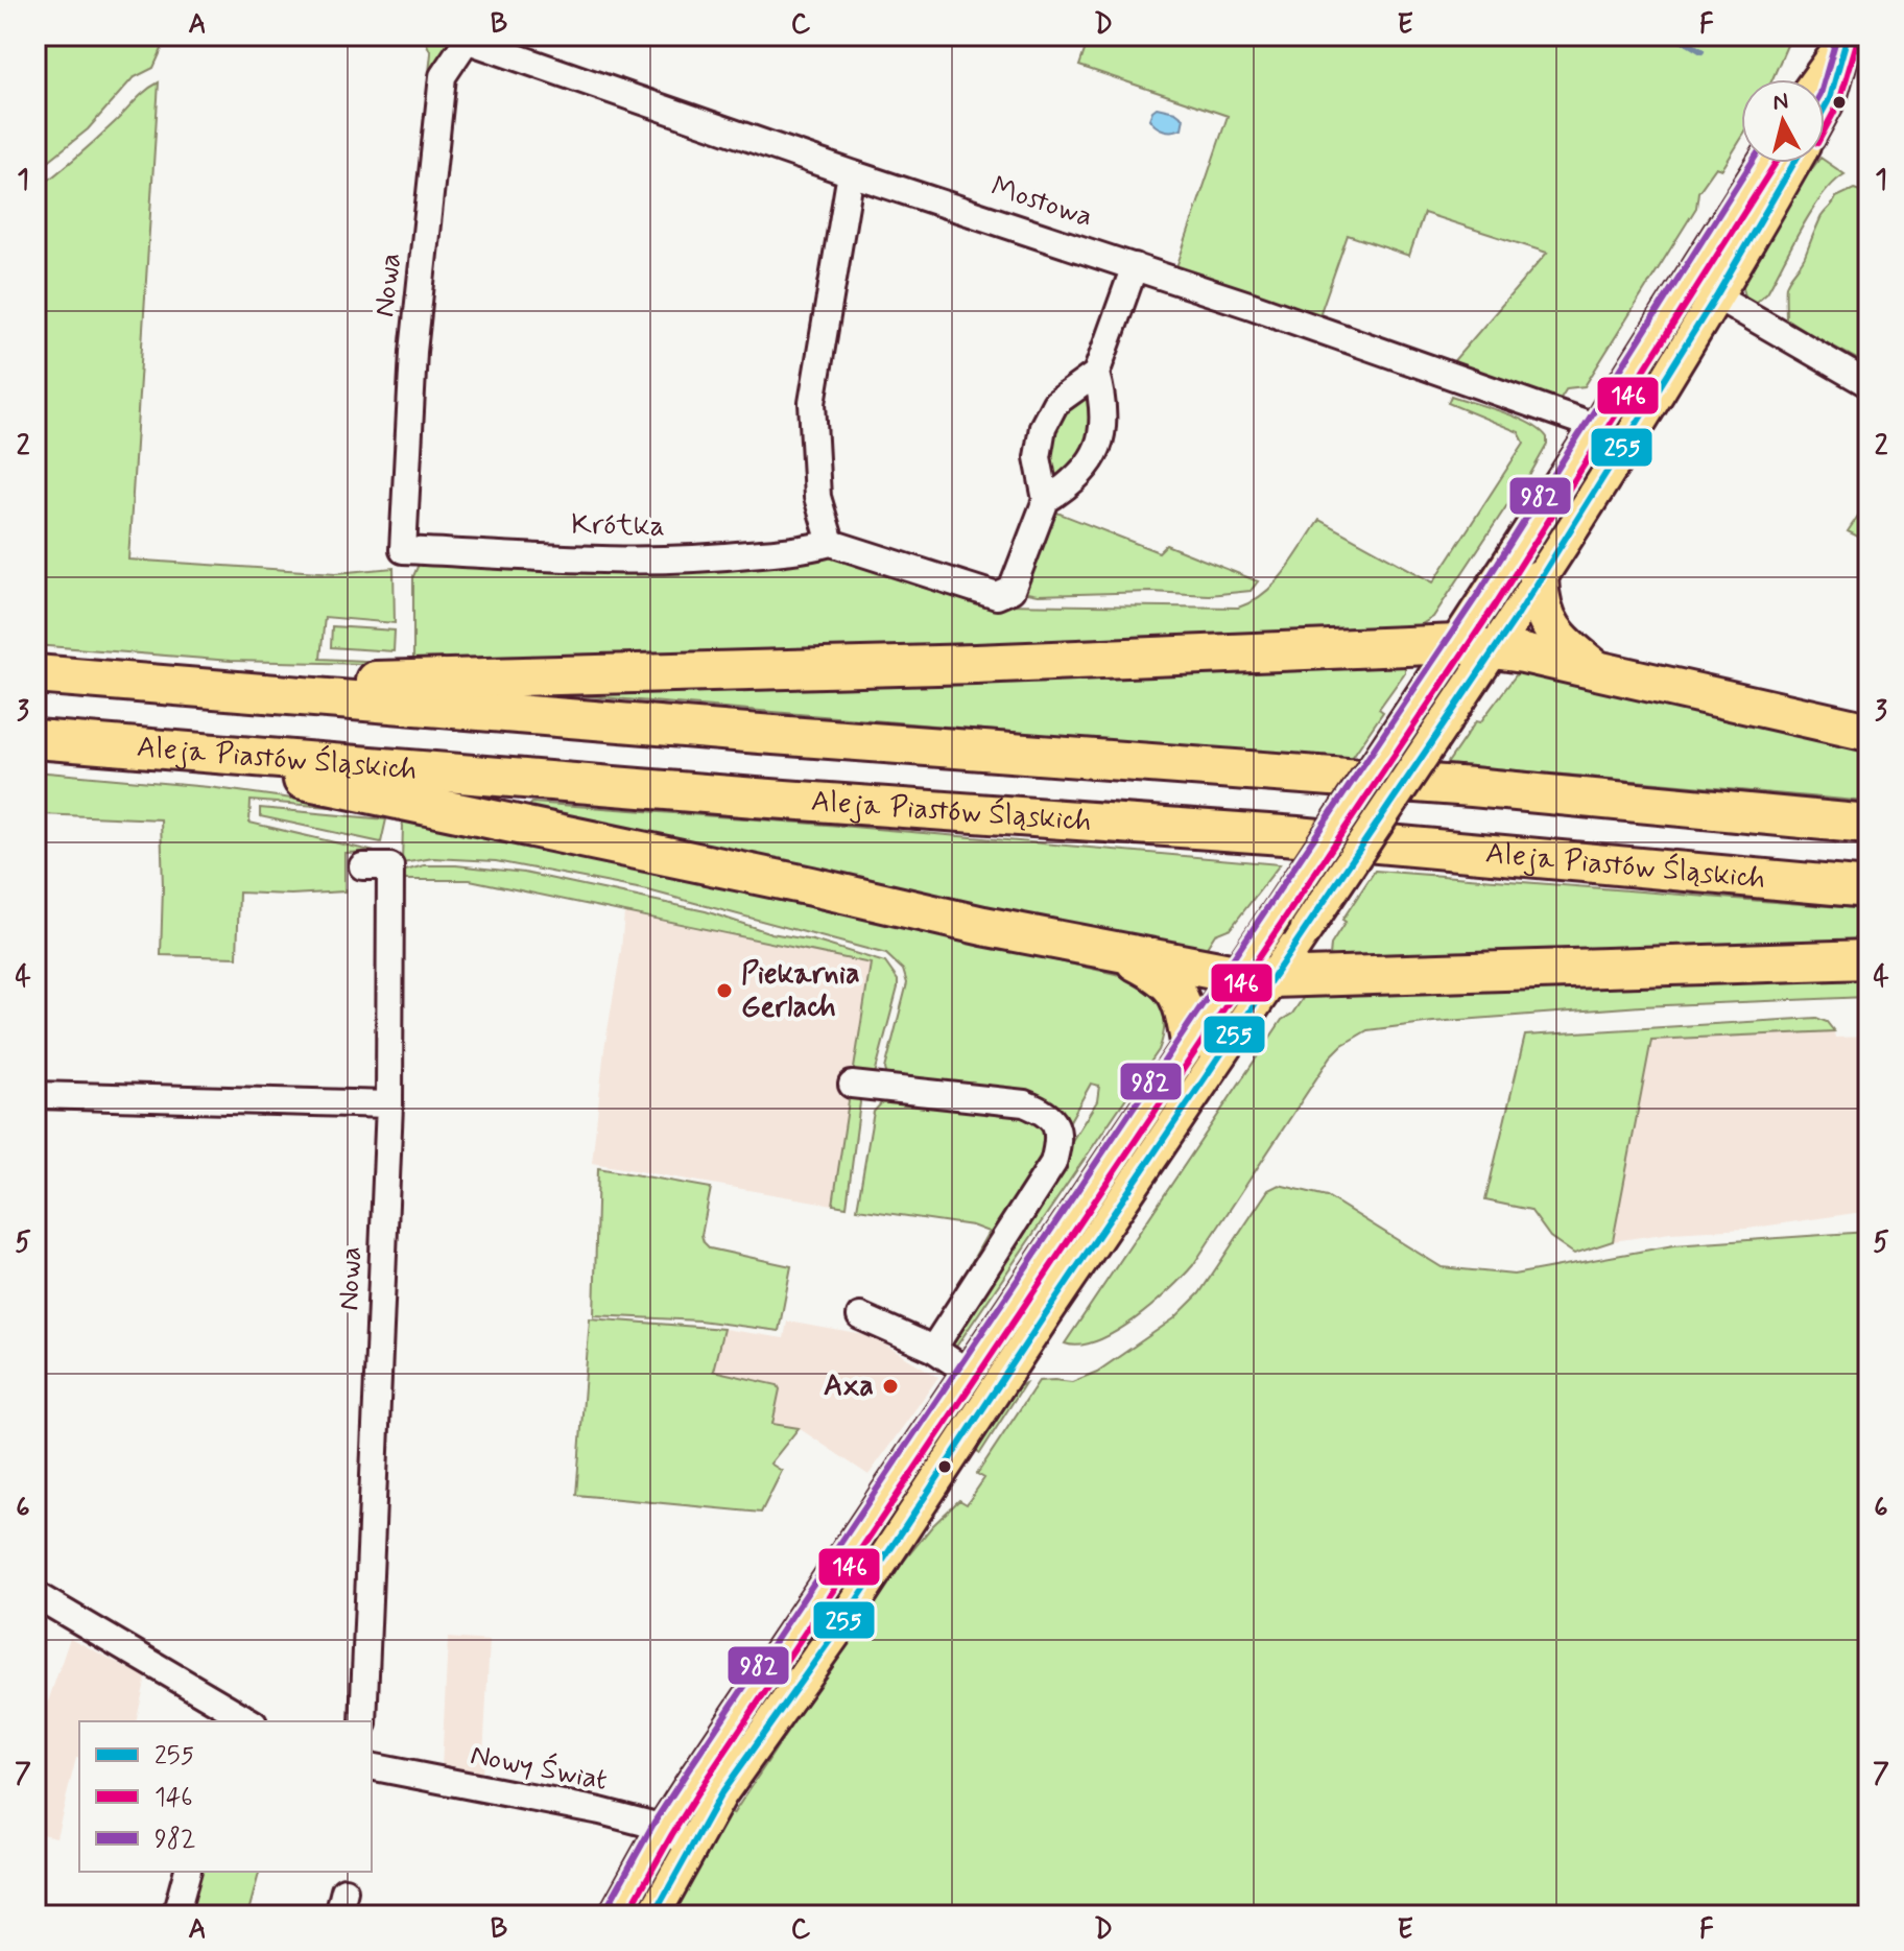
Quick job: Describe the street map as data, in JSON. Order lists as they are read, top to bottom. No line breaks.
{"streets":{"highway":["Aleja Piastów Śląskich"],"street":["Mostowa","Nowa","Krótka","Nowy Świat"]},"crossings":[["Mostowa","Nowa"],["Nowa","Krótka"]],"places":["Piekarnia Gerlach","Axa"],"lines":["transit line 255","transit line 982","transit line 146"],"legend":["255","146","982"],"north":"top","grid":{"columns":["A","B","C","D","E","F"],"rows":["1","2","3","4","5","6","7"]}}
